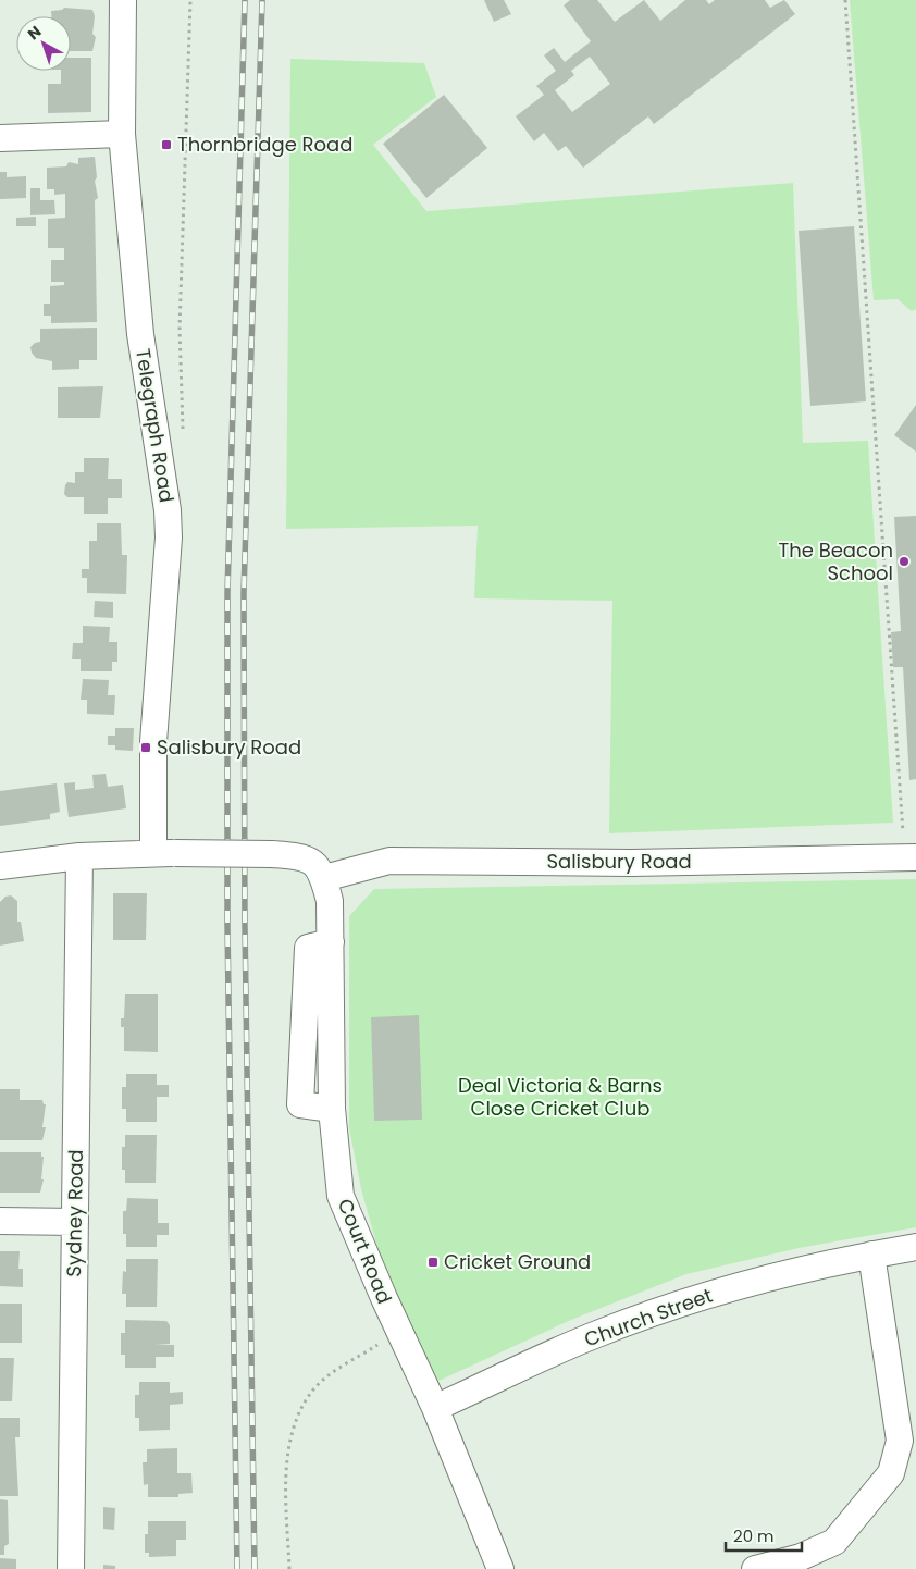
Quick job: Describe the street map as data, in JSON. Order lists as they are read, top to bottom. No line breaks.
{"streets":{"street":["Telegraph Road","Salisbury Road","Sydney Road","Court Road","Church Street"]},"crossings":[["Salisbury Road","Court Road"],["Court Road","Church Street"]],"parks":["Deal Victoria & Barns Close Cricket Club"],"places":{"transit":["Thornbridge Road","Salisbury Road","Cricket Ground"],"other":["The Beacon School"]},"scale_bar":"20 m","north":"top left"}
